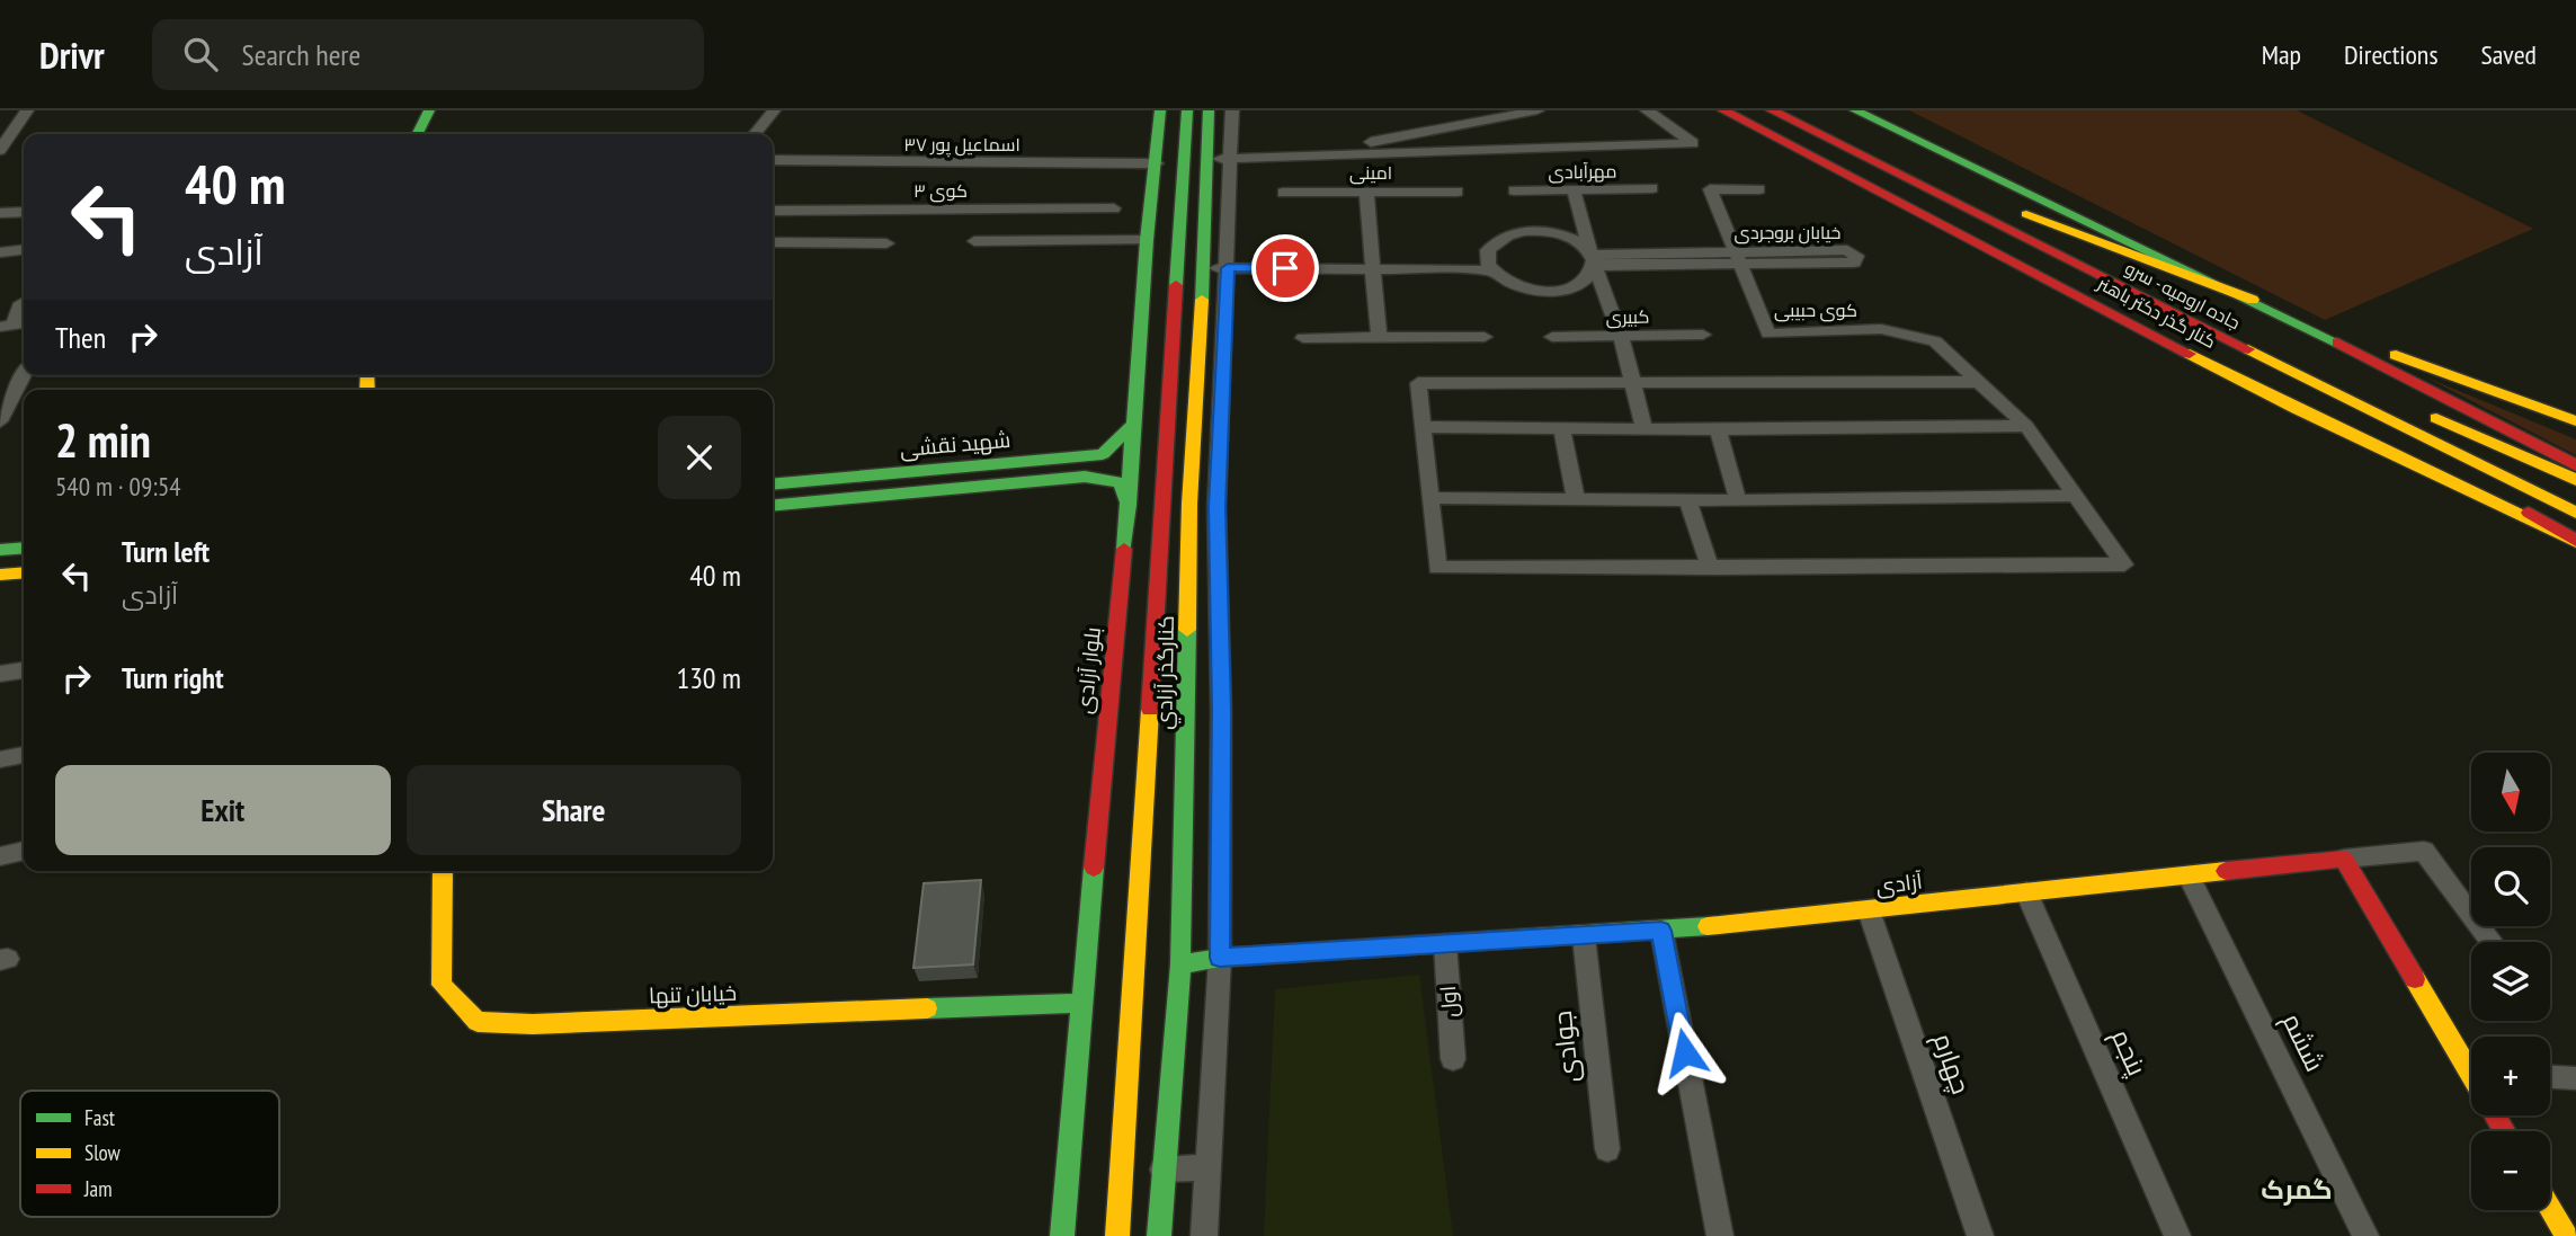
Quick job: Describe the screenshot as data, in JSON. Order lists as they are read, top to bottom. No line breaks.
{"streets":{"main road":["جاده ارومیه - سرو","کنار گذر دکتر باهنر","شهید نقشی","بلوار آزادی","کنارگذر آزادي","آزادی","خیابان تنها"],"street":["اسماعیل پور ۳۷","مهرآبادی","امینی","کوی ۳","خیابان بروجردی","کوی حبیبی","کبیری","اول","ششم","جوادی","پنجم","چهارم"]},"crossings":[["اسماعیل پور ۳۷","بلوار آزادی"],["خیابان بروجردی","کوی حبیبی"],["بلوار آزادی","خیابان تنها"],["کنارگذر آزادي","آزادی"],["آزادی","اول"],["آزادی","ششم"],["آزادی","جوادی"],["آزادی","پنجم"],["آزادی","چهارم"]],"districts":["گمرک"],"legend":["Fast","Slow","Jam"],"north":"bottom","page":{"header":"Drivr","search":"Search here","nav":["Map","Directions","Saved"],"turn":["40 m","آزادی"],"then":"Then","heading":["2 min","540 m · 09:54"],"list":[{"name":"Turn left","note":"آزادی","value":"40 m"},{"name":"Turn right","value":"130 m"}],"buttons":["Exit","Share"],"map_buttons":["+","−"]}}
